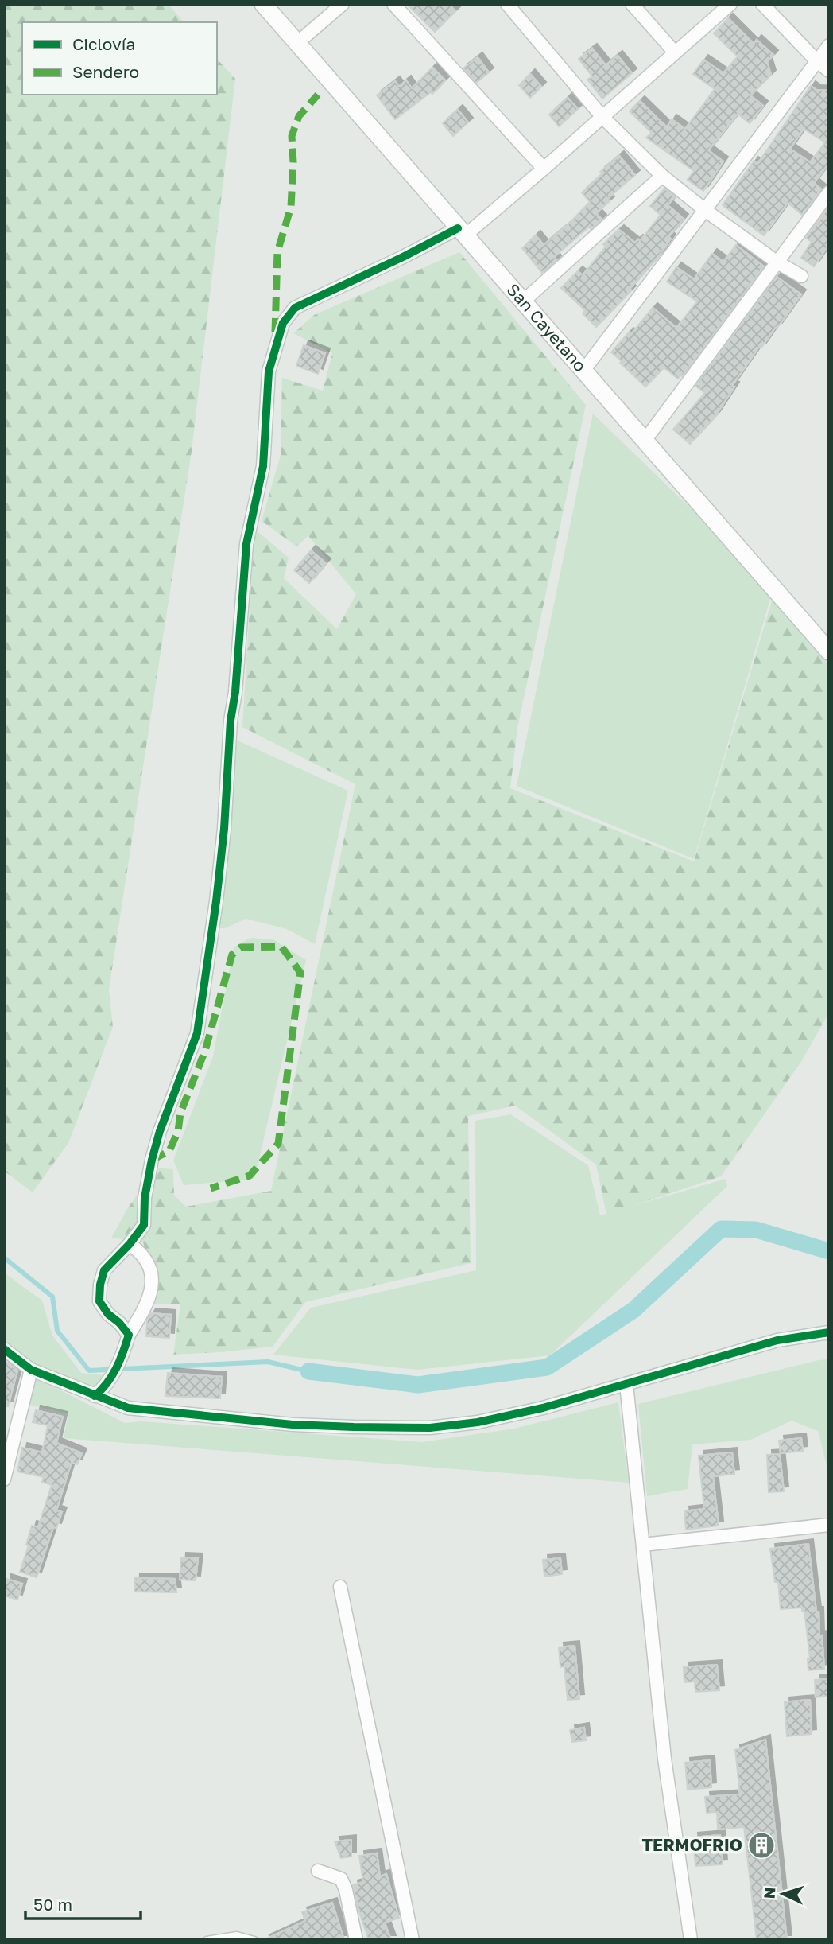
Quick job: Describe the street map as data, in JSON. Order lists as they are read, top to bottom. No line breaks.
{"streets":{"main road":["San Cayetano"]},"places":{"building":["TERMOFRIO"]},"legend":["Ciclovía","Sendero"],"scale_bar":"50 m","north":"left"}
